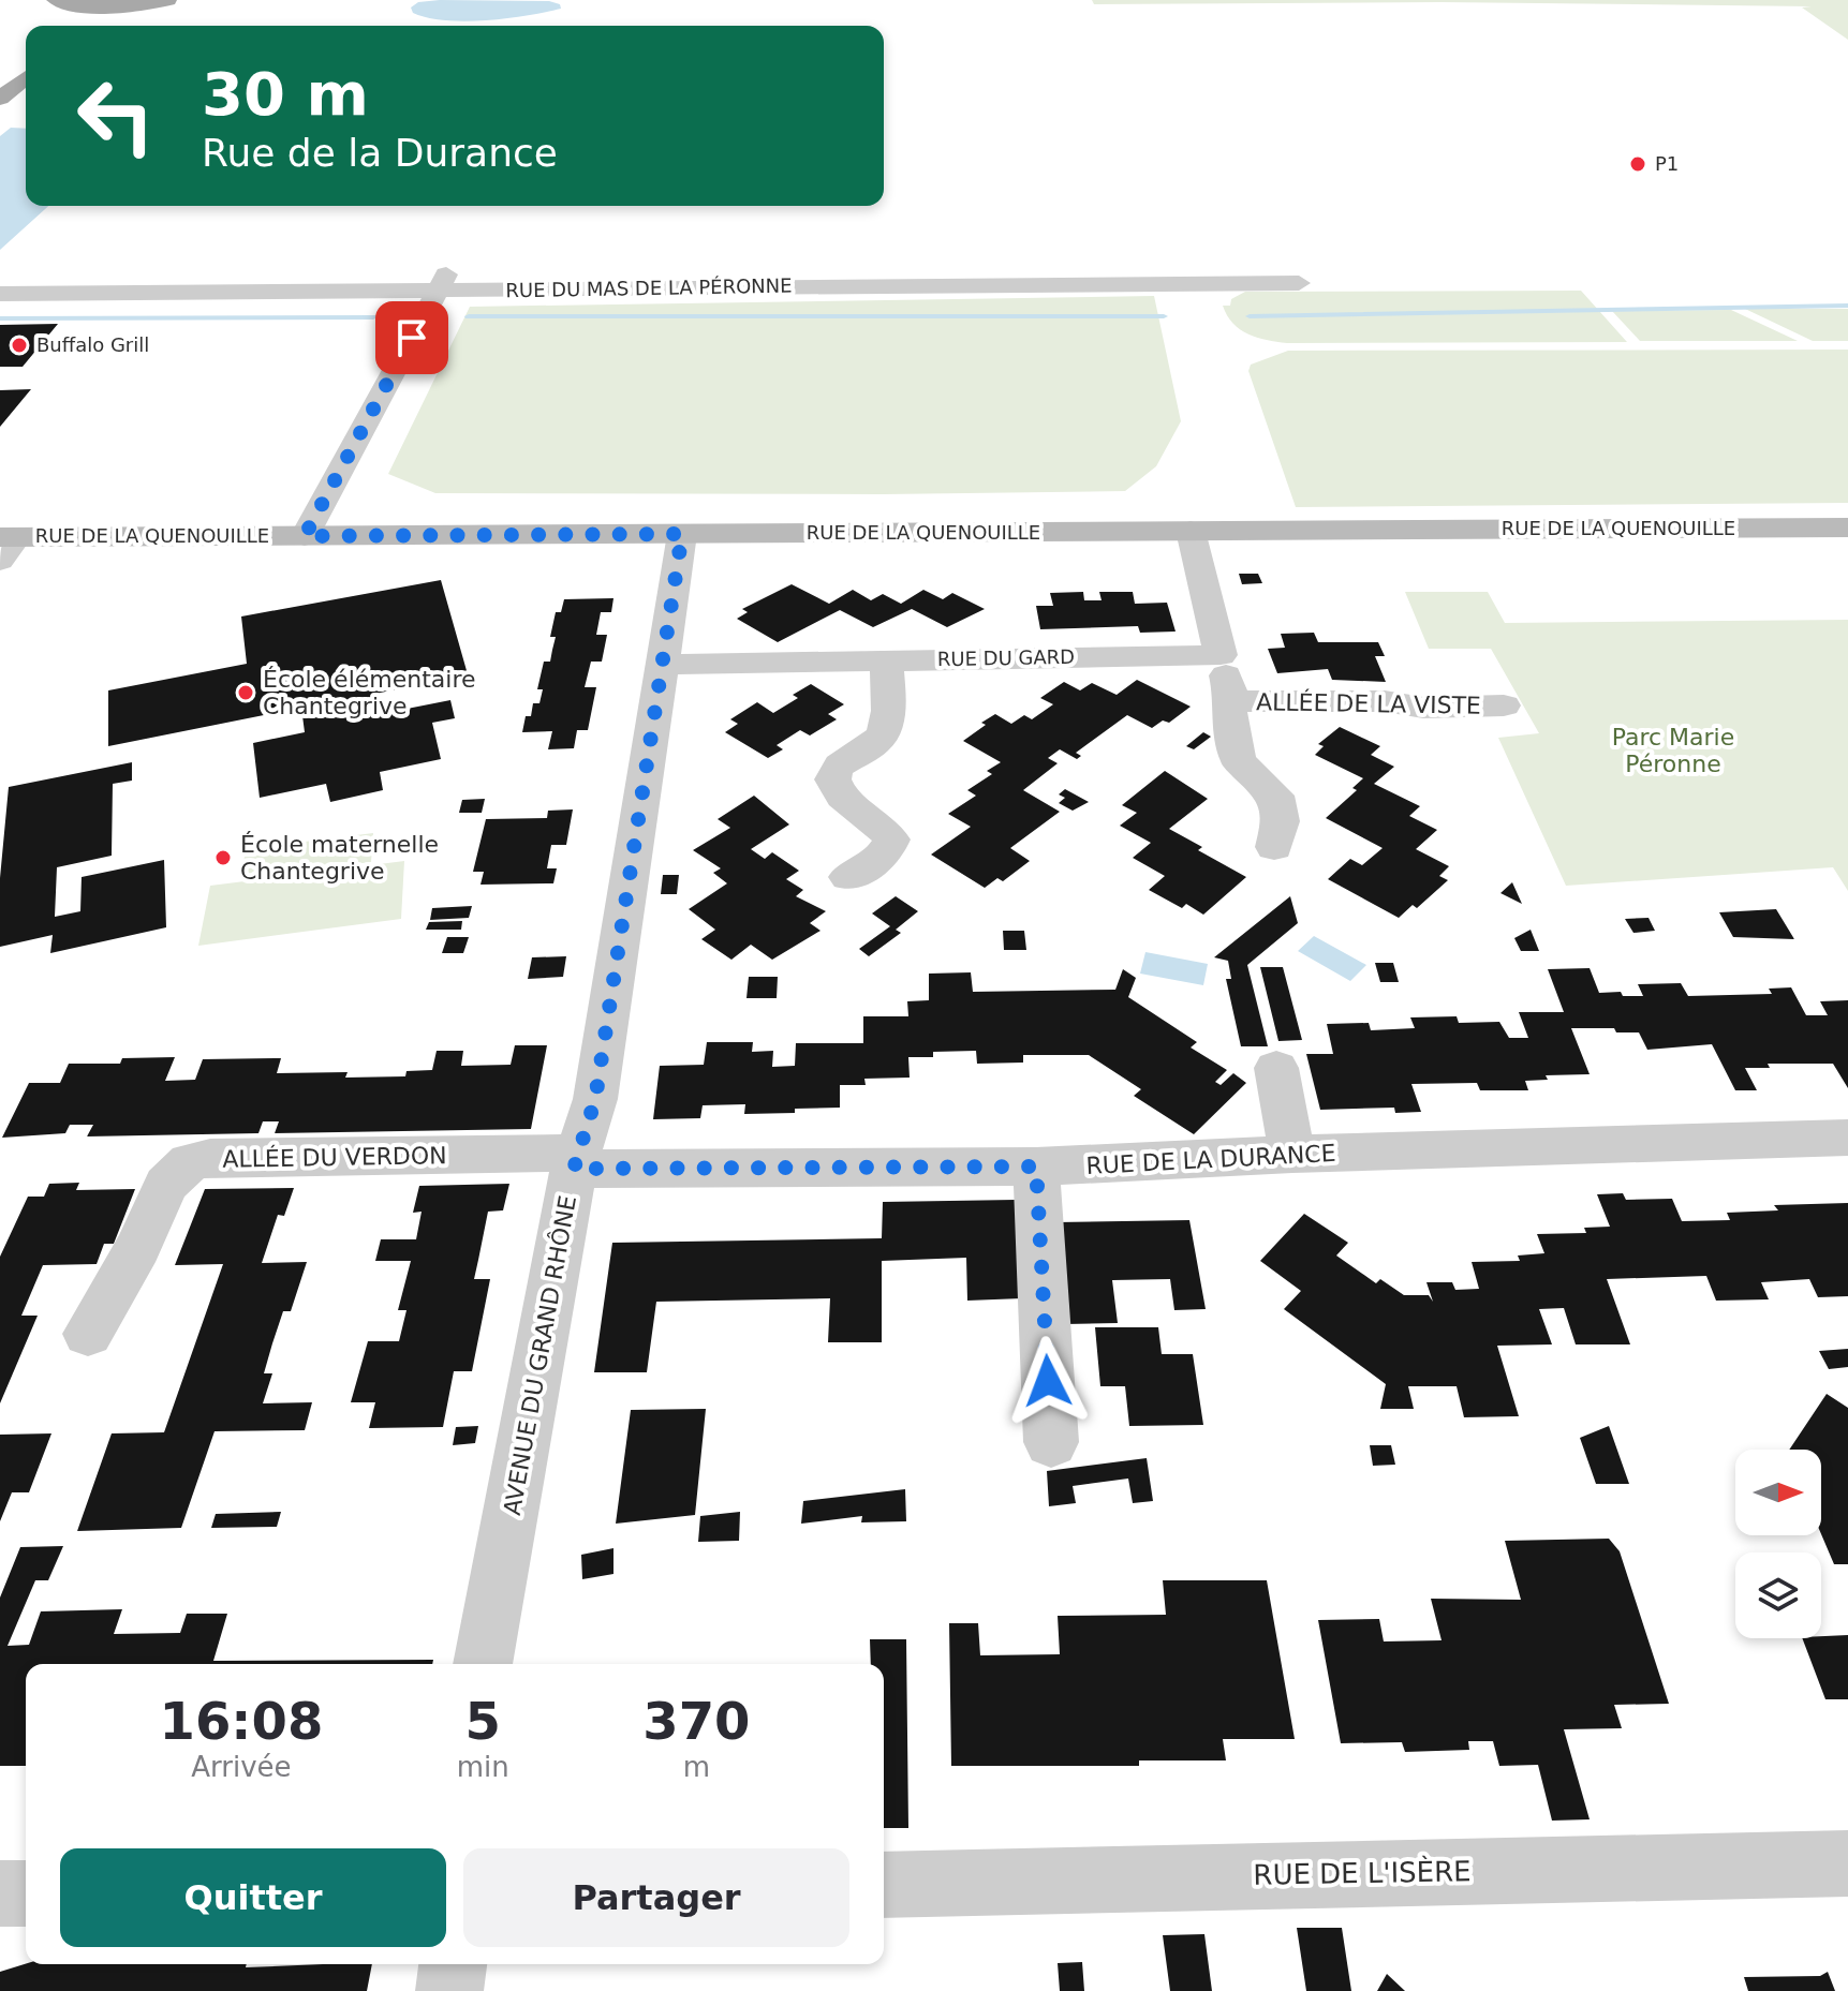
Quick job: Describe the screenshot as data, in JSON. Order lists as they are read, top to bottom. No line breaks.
{"streets":{"street":["RUE DU MAS DE LA PÉRONNE","RUE DE LA QUENOUILLE","RUE DU GARD","ALLÉE DE LA VISTE","ALLÉE DU VERDON","RUE DE LA DURANCE","AVENUE DU GRAND RHÔNE","RUE DE L'ISÈRE"]},"crossings":[["RUE DE LA QUENOUILLE","AVENUE DU GRAND RHÔNE"],["RUE DU GARD","ALLÉE DE LA VISTE"],["RUE DU GARD","AVENUE DU GRAND RHÔNE"],["ALLÉE DU VERDON","RUE DE LA DURANCE"],["ALLÉE DU VERDON","AVENUE DU GRAND RHÔNE"],["RUE DE LA DURANCE","AVENUE DU GRAND RHÔNE"]],"parks":["Parc Marie Péronne"],"places":["P1","Buffalo Grill","École élémentaire Chantegrive","École maternelle Chantegrive"],"north":"right","page":{"turn":["30 m","Rue de la Durance"],"eta":["16:08","Arrivée","5","min","370","m"],"buttons":["Quitter","Partager"]}}
